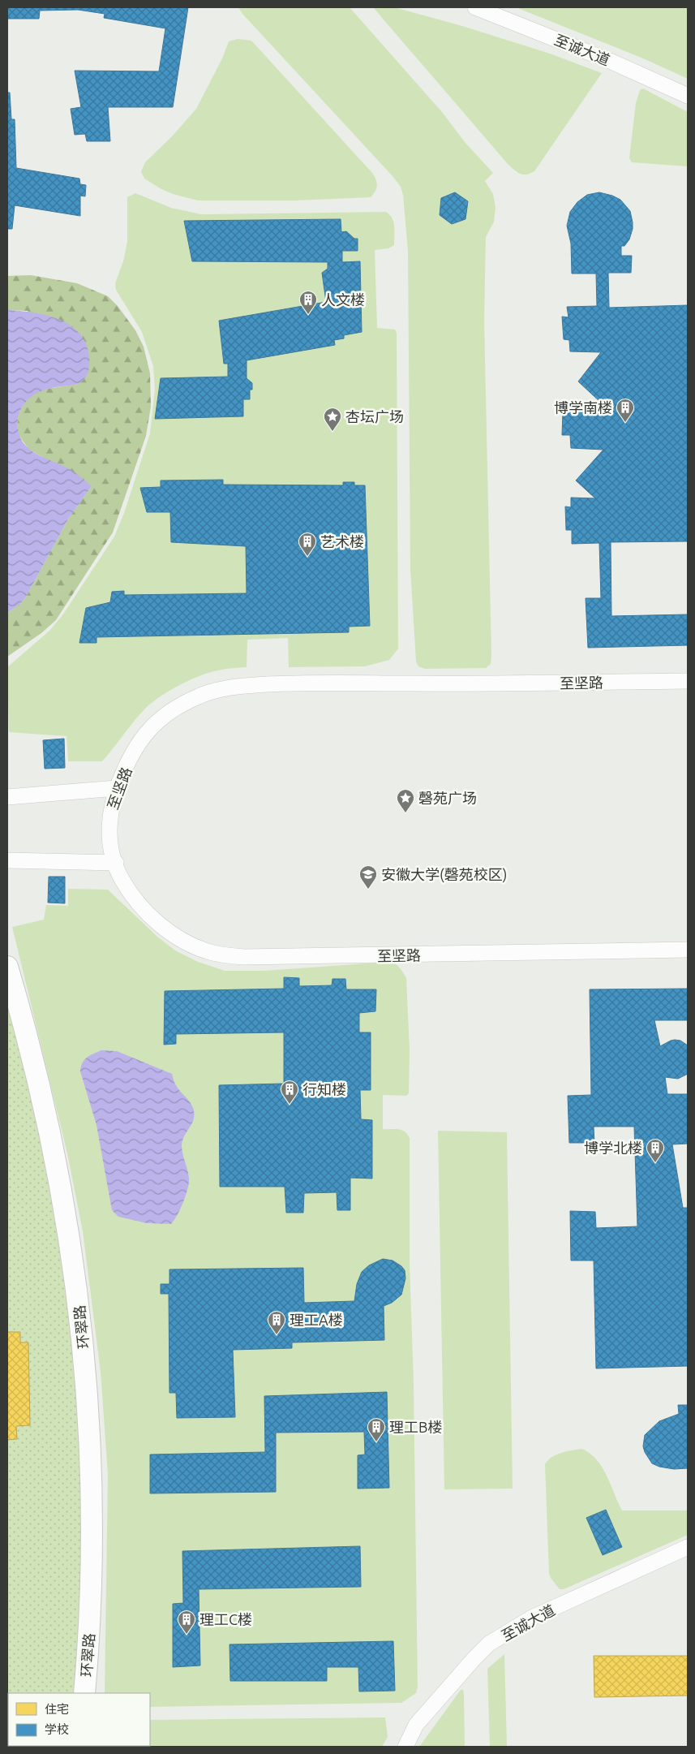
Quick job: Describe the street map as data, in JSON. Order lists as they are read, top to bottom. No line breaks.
{"streets":{"street":["至诚大道","至坚路","环翠路"]},"places":{"building":["人文楼","博学南楼","艺术楼","行知楼","博学北楼","理工A楼","理工B楼","理工C楼"],"place":["杏坛广场","磬苑广场"],"school or university":["安徽大学(磬苑校区)"]},"legend":["住宅","学校"]}
